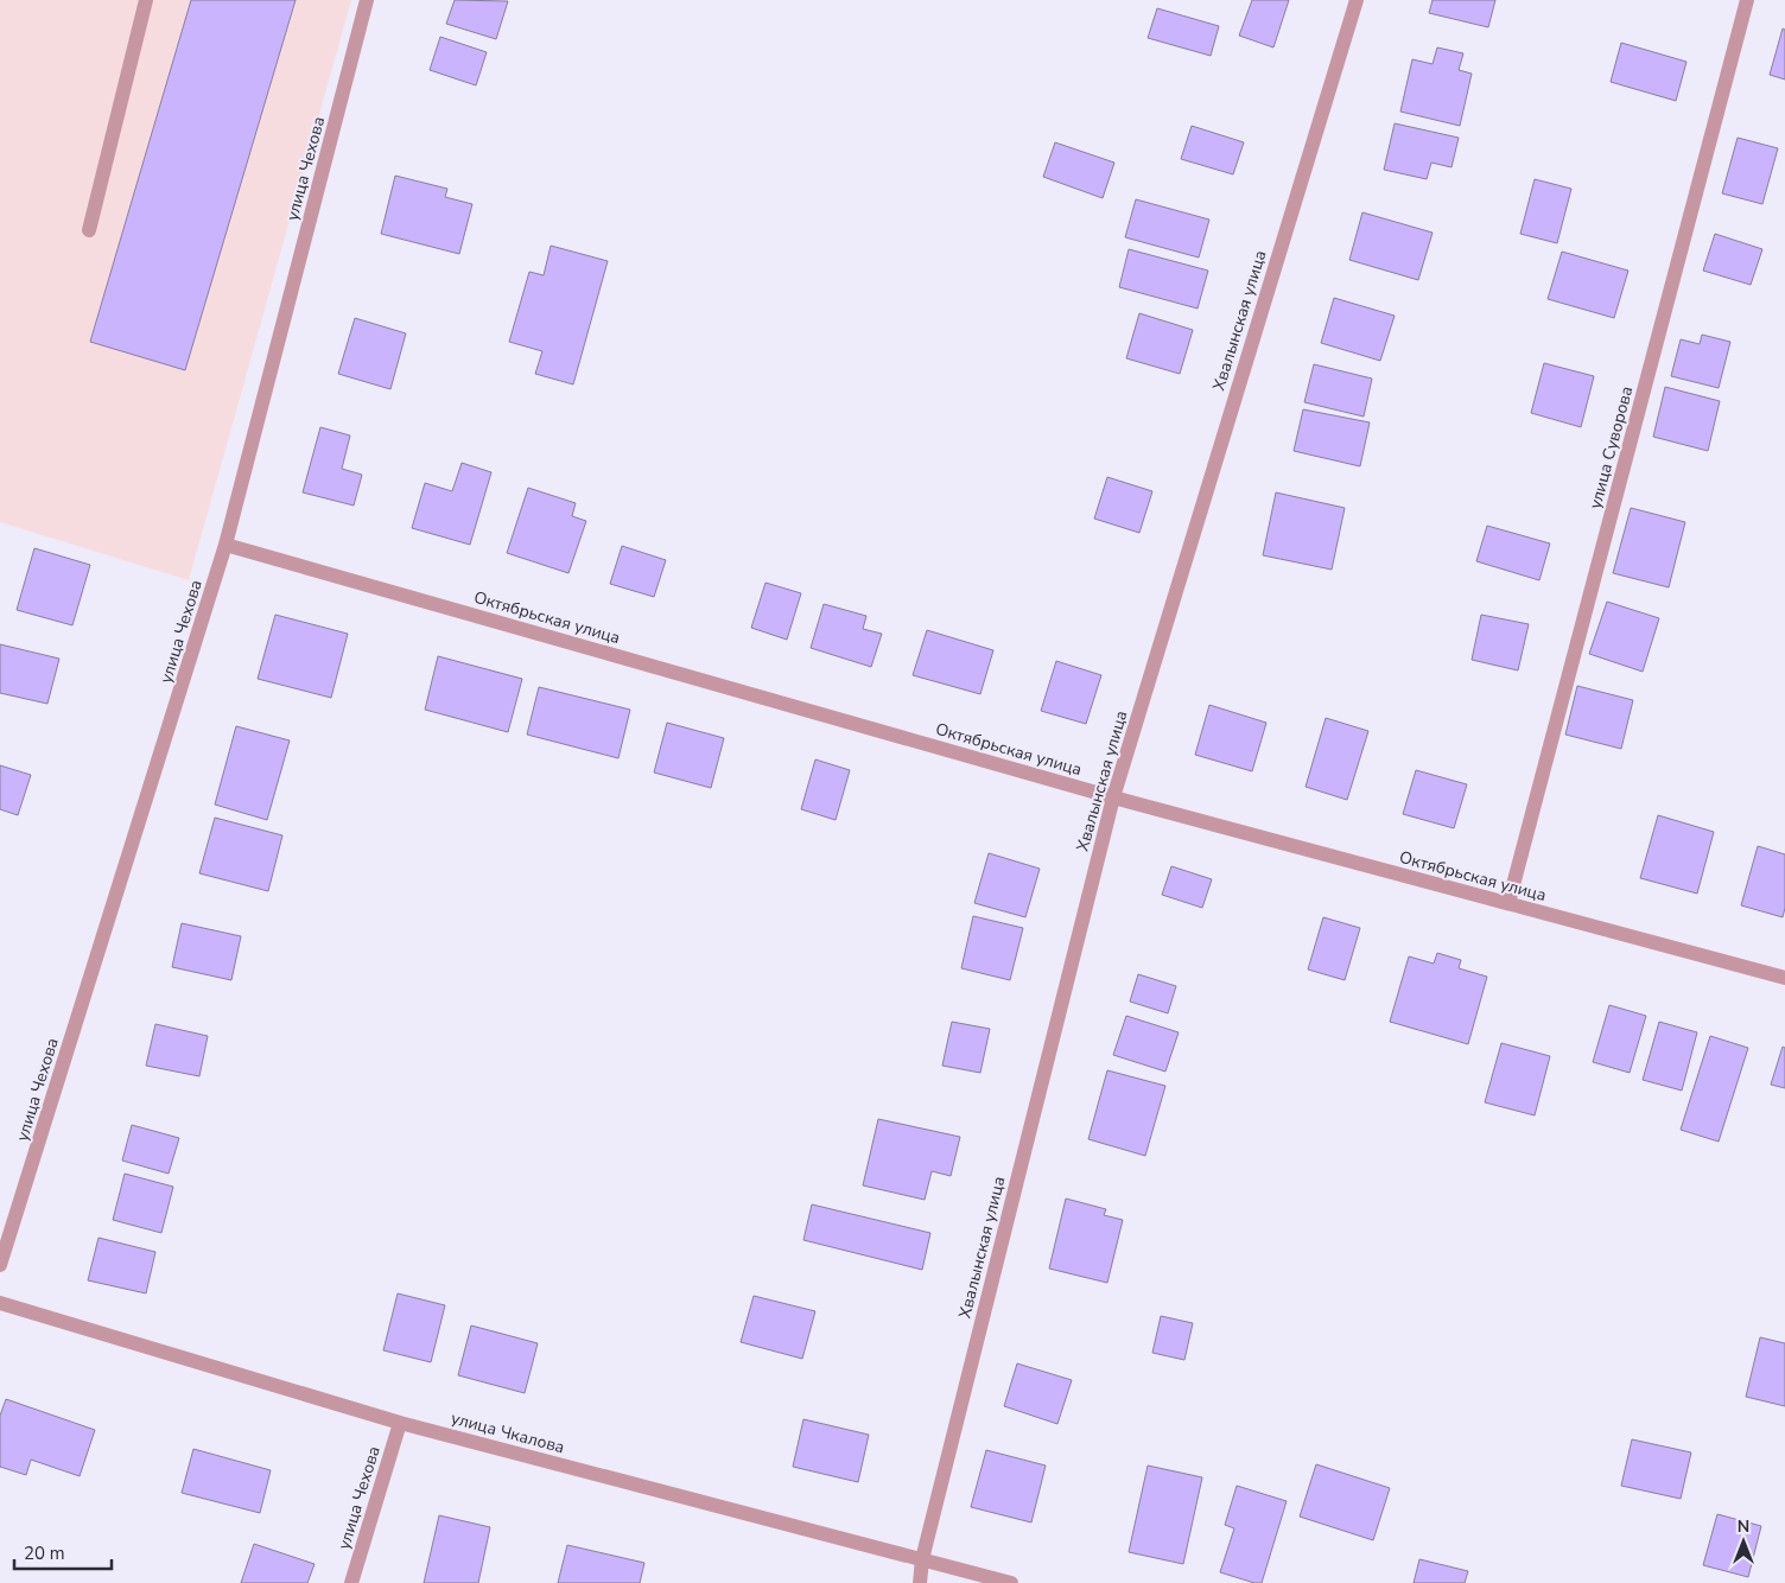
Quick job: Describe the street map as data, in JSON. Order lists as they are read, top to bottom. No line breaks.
{"streets":{"street":["улица Чехова","Хвалынская улица","улица Суворова","Октябрьская улица","улица Чкалова"]},"crossings":[["улица Чехова","Октябрьская улица"],["улица Чехова","улица Чкалова"],["Хвалынская улица","Октябрьская улица"],["Хвалынская улица","улица Чкалова"],["улица Суворова","Октябрьская улица"]],"scale_bar":"20 m","north":"top"}
